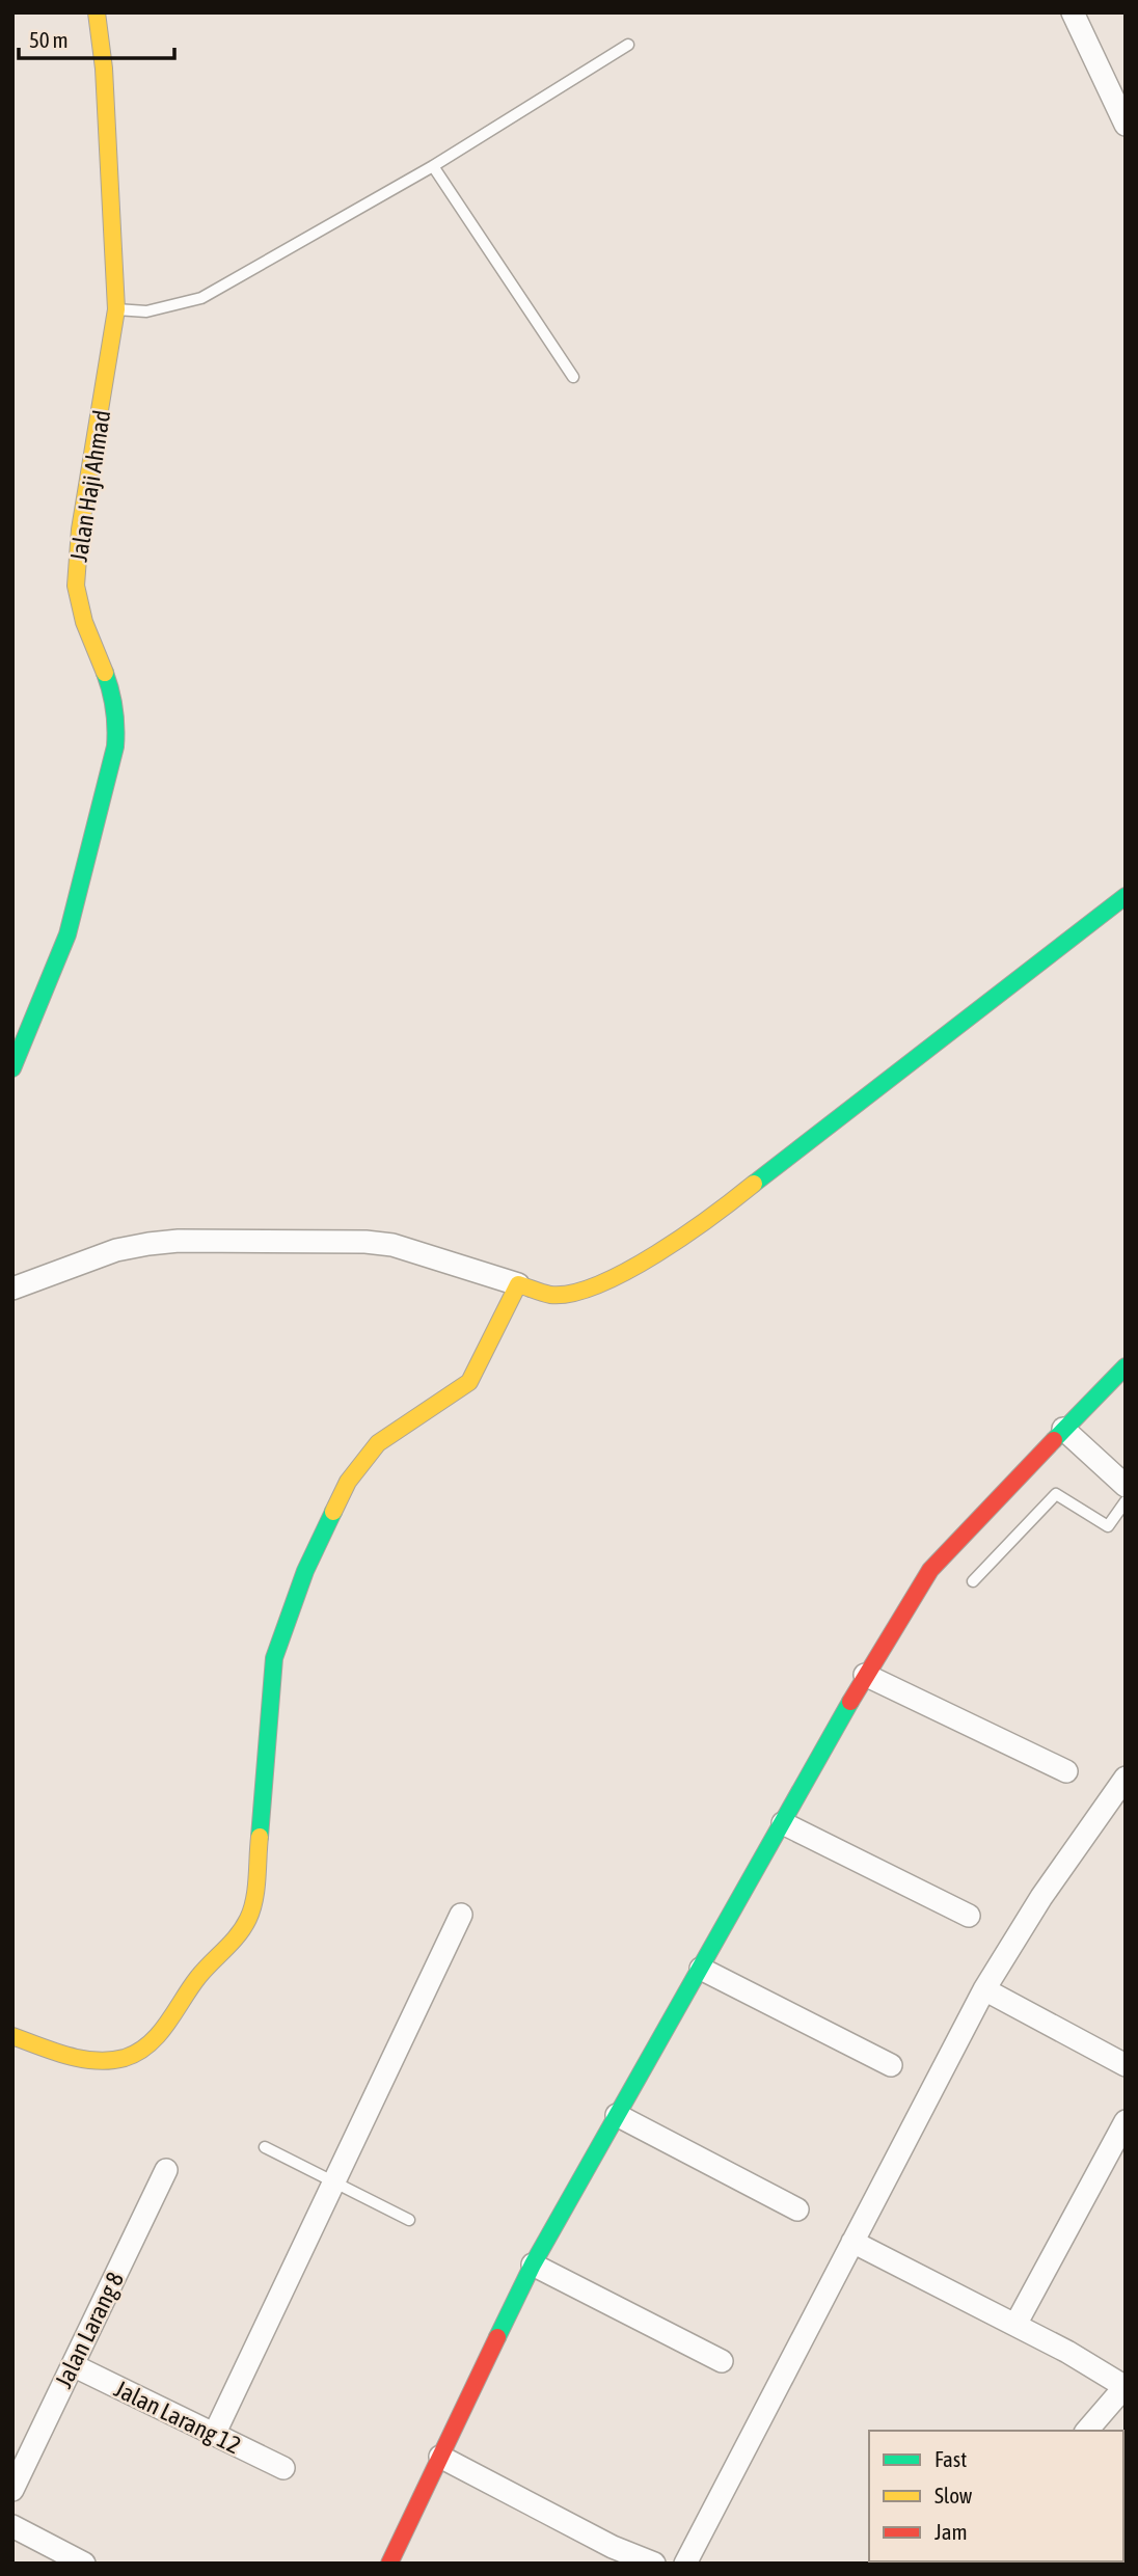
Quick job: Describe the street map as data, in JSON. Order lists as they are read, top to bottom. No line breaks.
{"streets":{"street":["Jalan Haji Ahmad","Jalan Larang 8","Jalan Larang 12"]},"crossings":[["Jalan Larang 8","Jalan Larang 12"]],"legend":["Fast","Slow","Jam"],"scale_bar":"50 m"}
